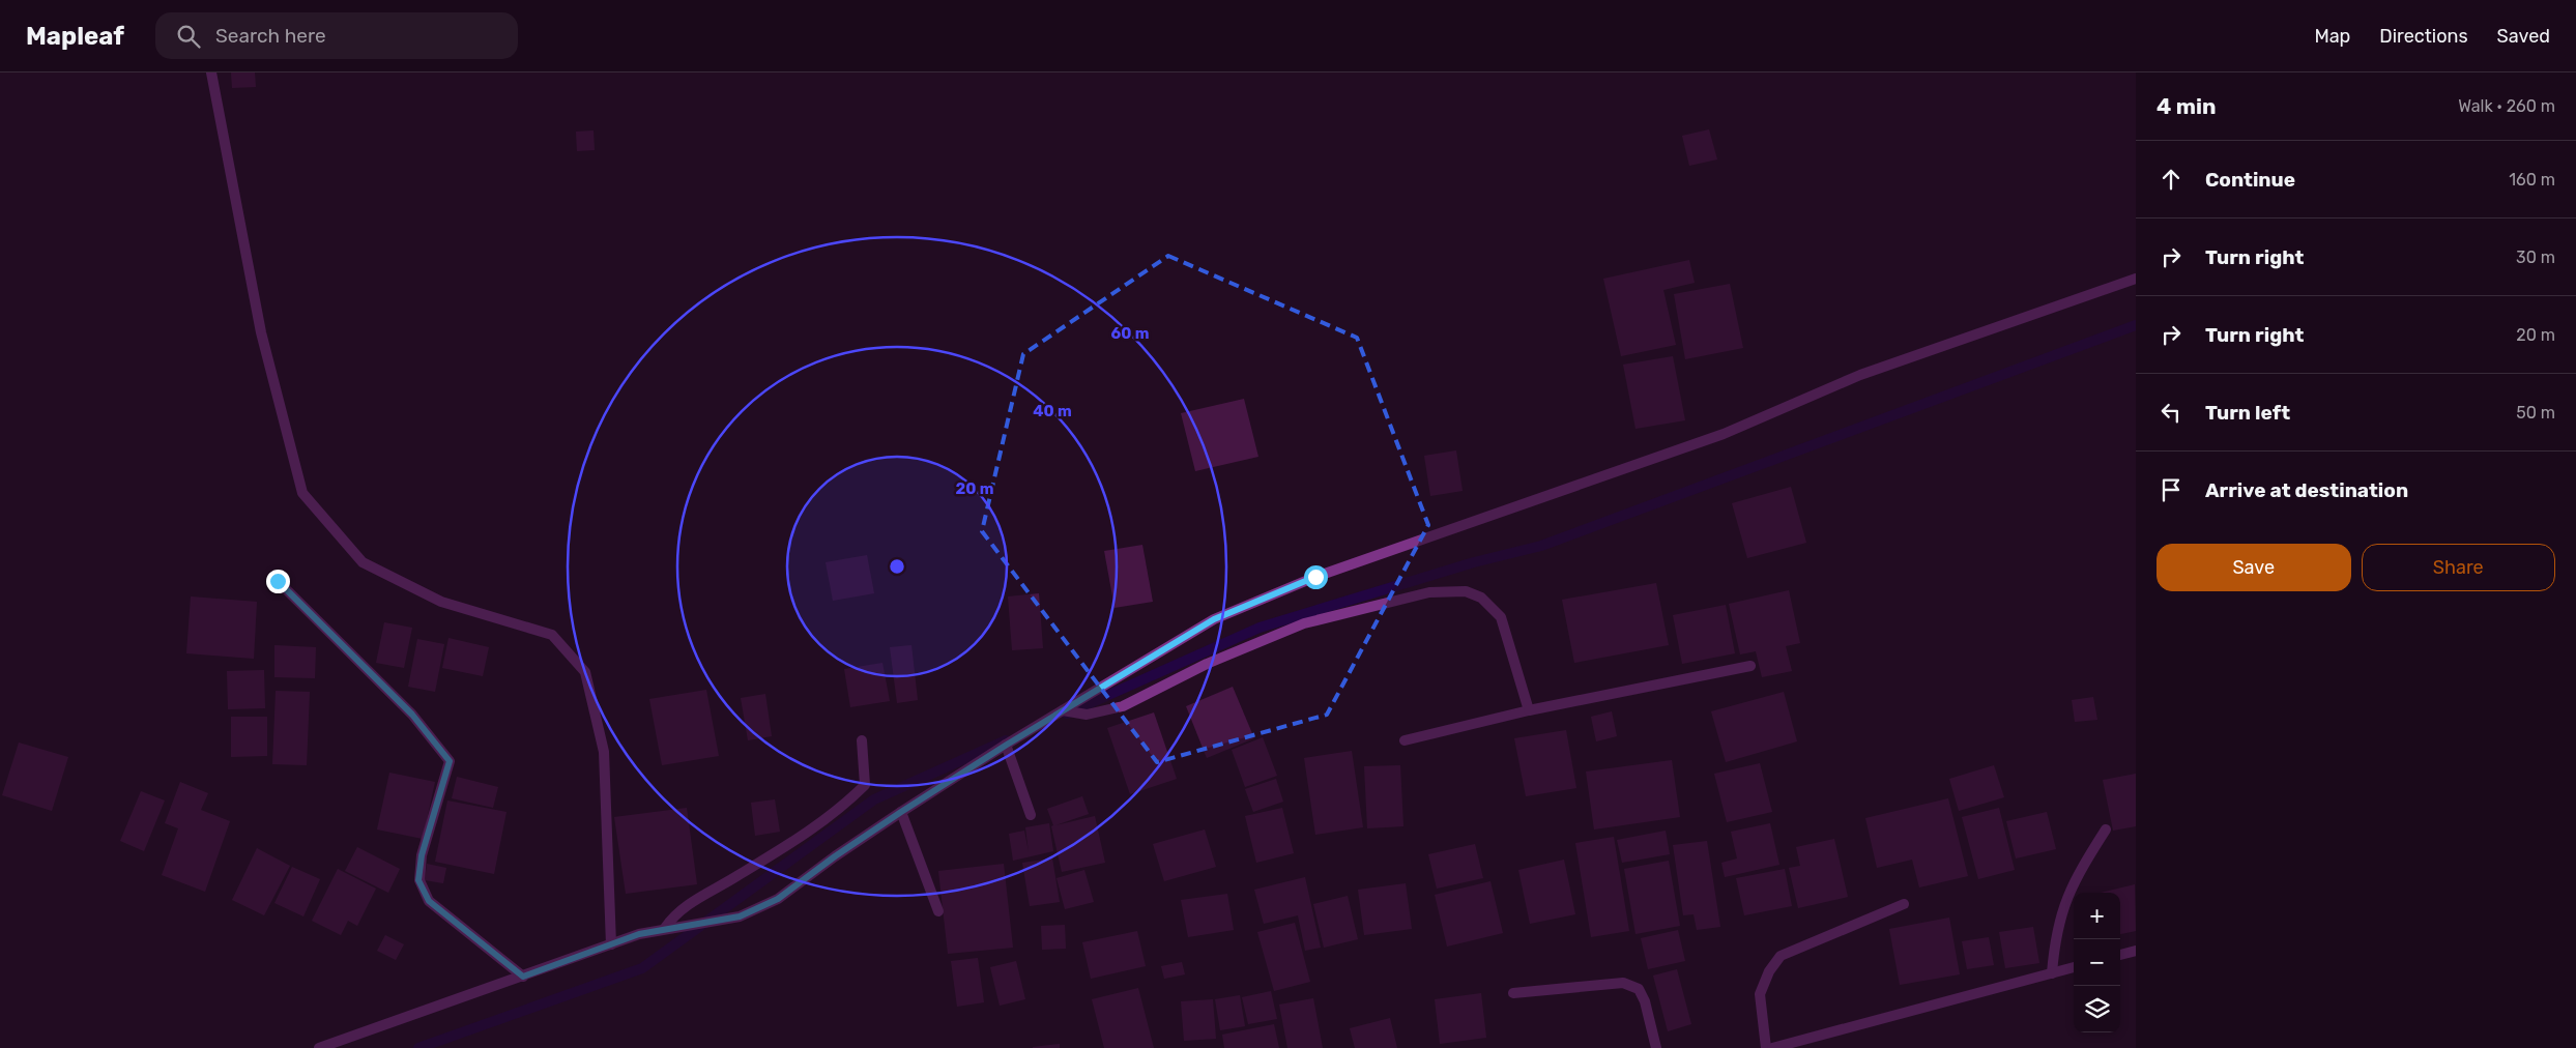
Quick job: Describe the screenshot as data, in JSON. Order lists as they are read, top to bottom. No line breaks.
{"page":{"header":"Mapleaf","search":"Search here","nav":["Map","Directions","Saved"],"heading":["4 min","Walk · 260 m"],"list":[["Continue","160 m"],["Turn right","30 m"],["Turn right","20 m"],["Turn left","50 m"],"Arrive at destination"],"buttons":["Save","Share"],"map_buttons":["+","−"]},"rings":["60 m","40 m","20 m"]}
